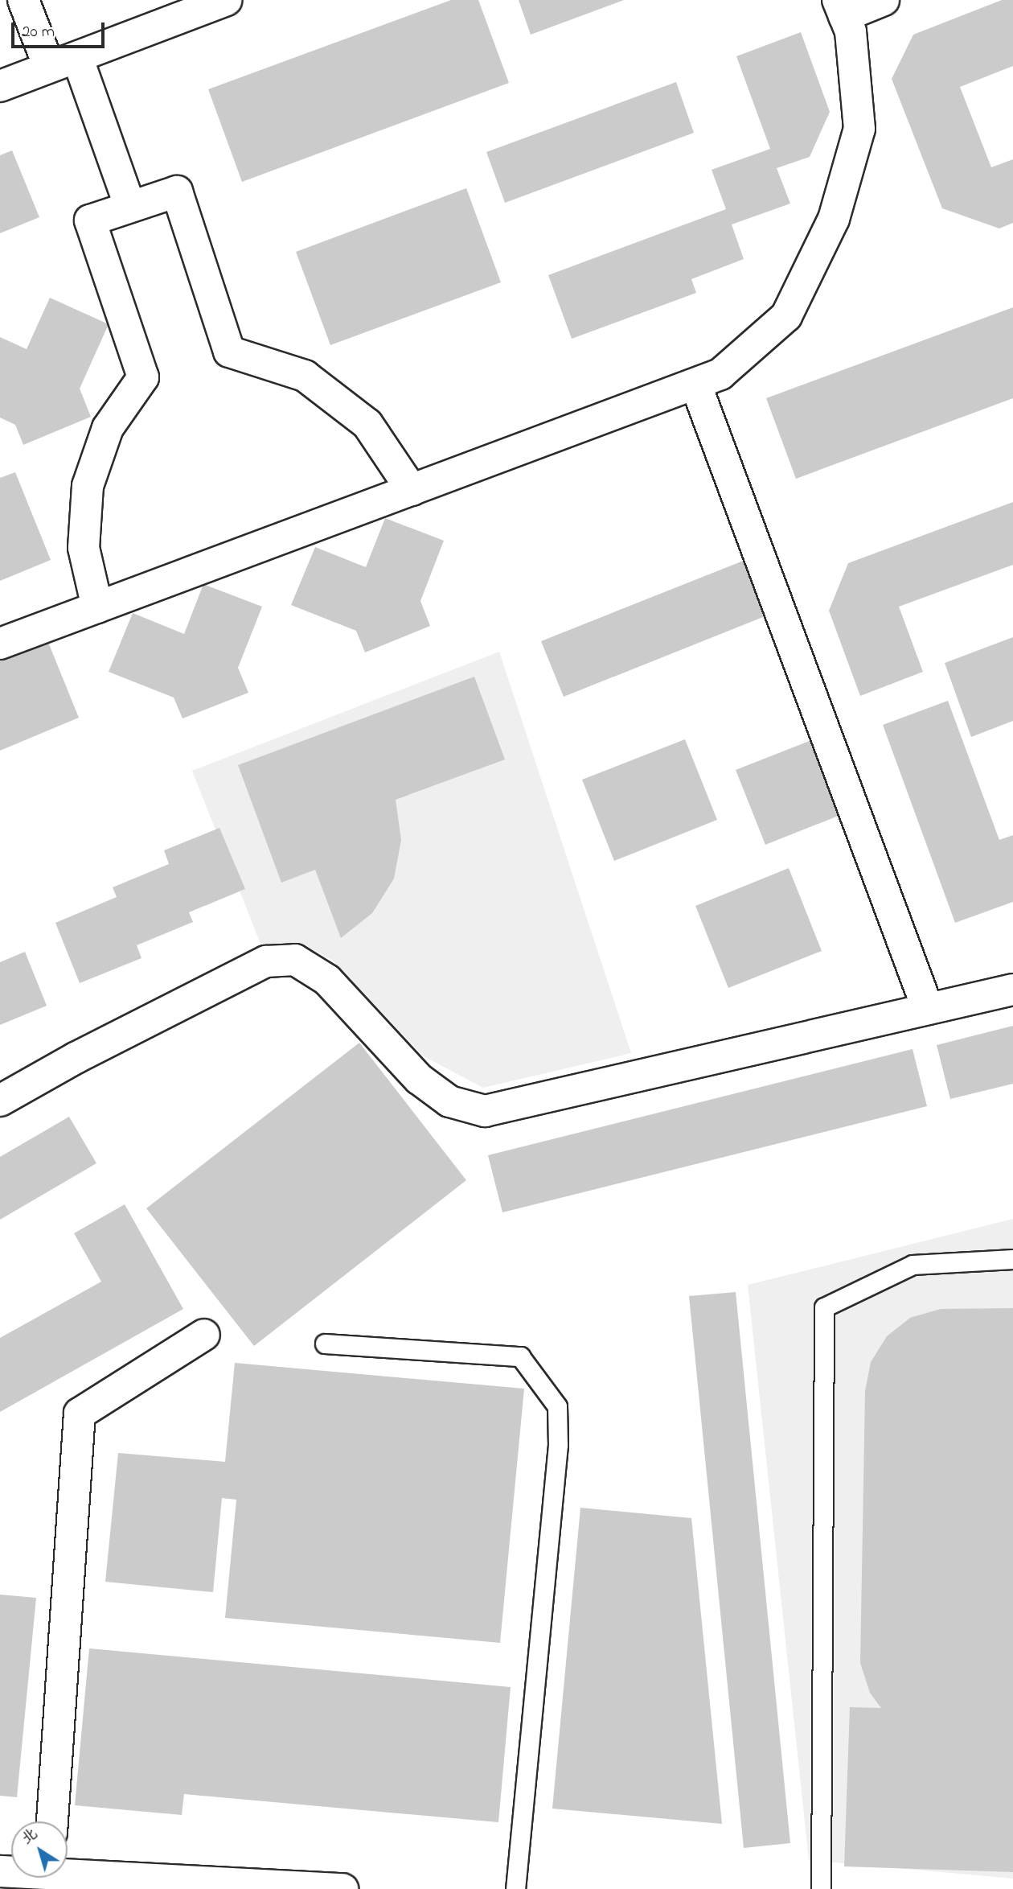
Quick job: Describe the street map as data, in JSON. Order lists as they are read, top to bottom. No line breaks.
{"scale_bar":"20 m","north":"top left"}
